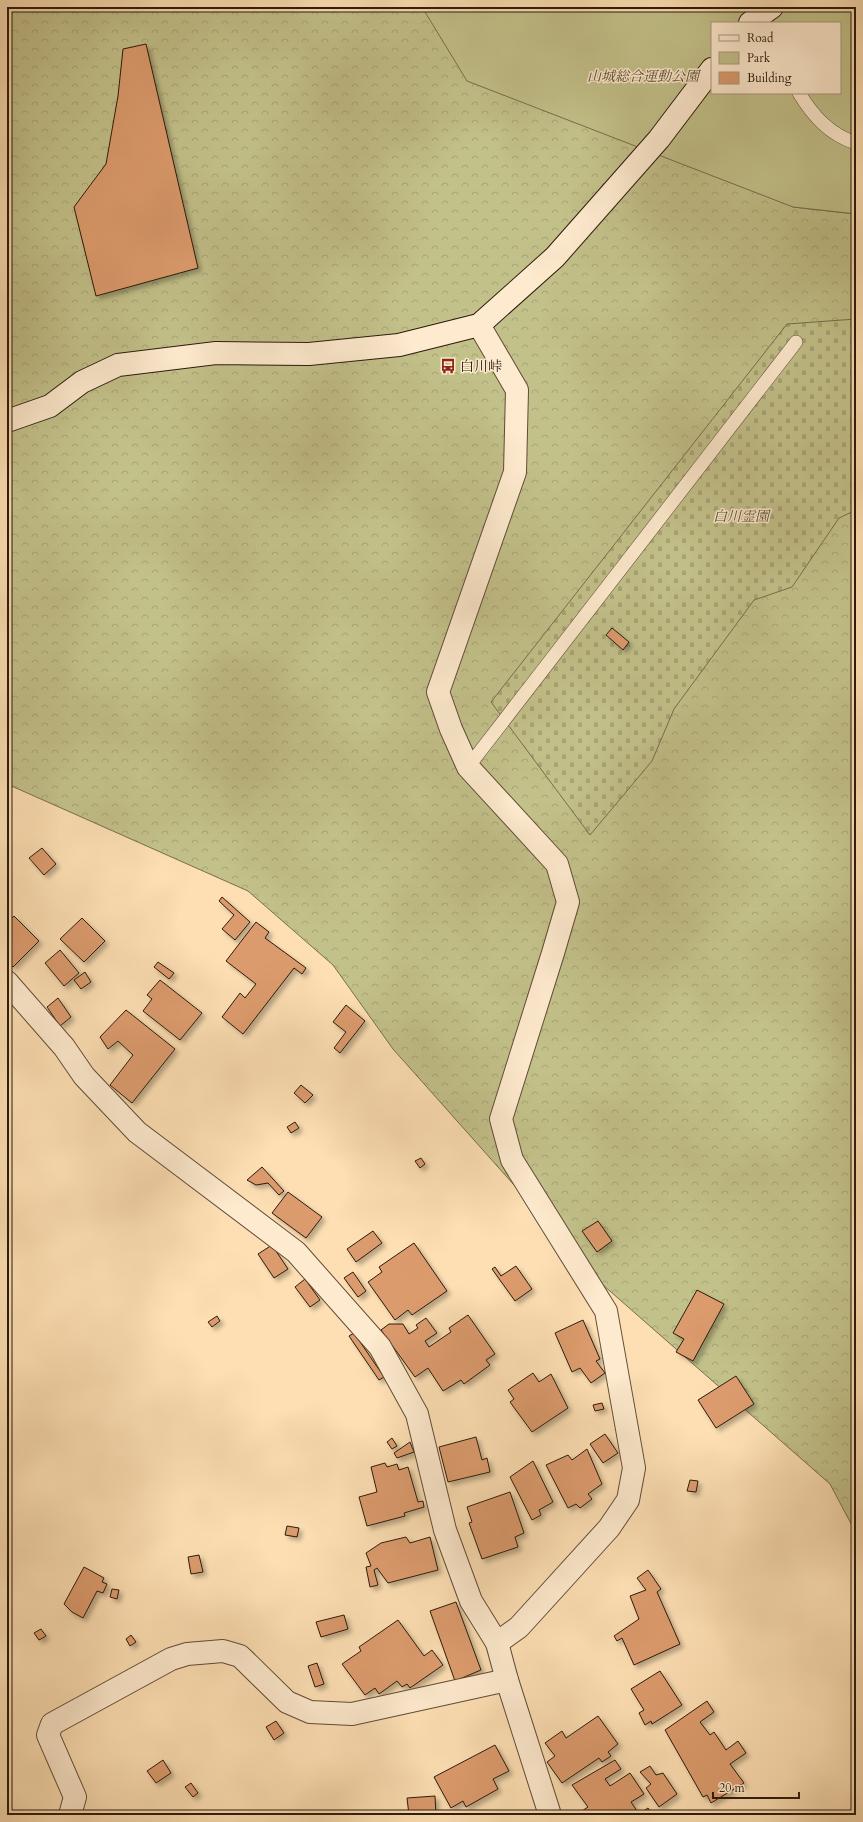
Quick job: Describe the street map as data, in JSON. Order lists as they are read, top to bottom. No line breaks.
{"parks":["山城総合運動公園","白川霊園"],"places":{"bus stop":["白川峠"]},"legend":["Road","Park","Building"],"scale_bar":"20 m"}
